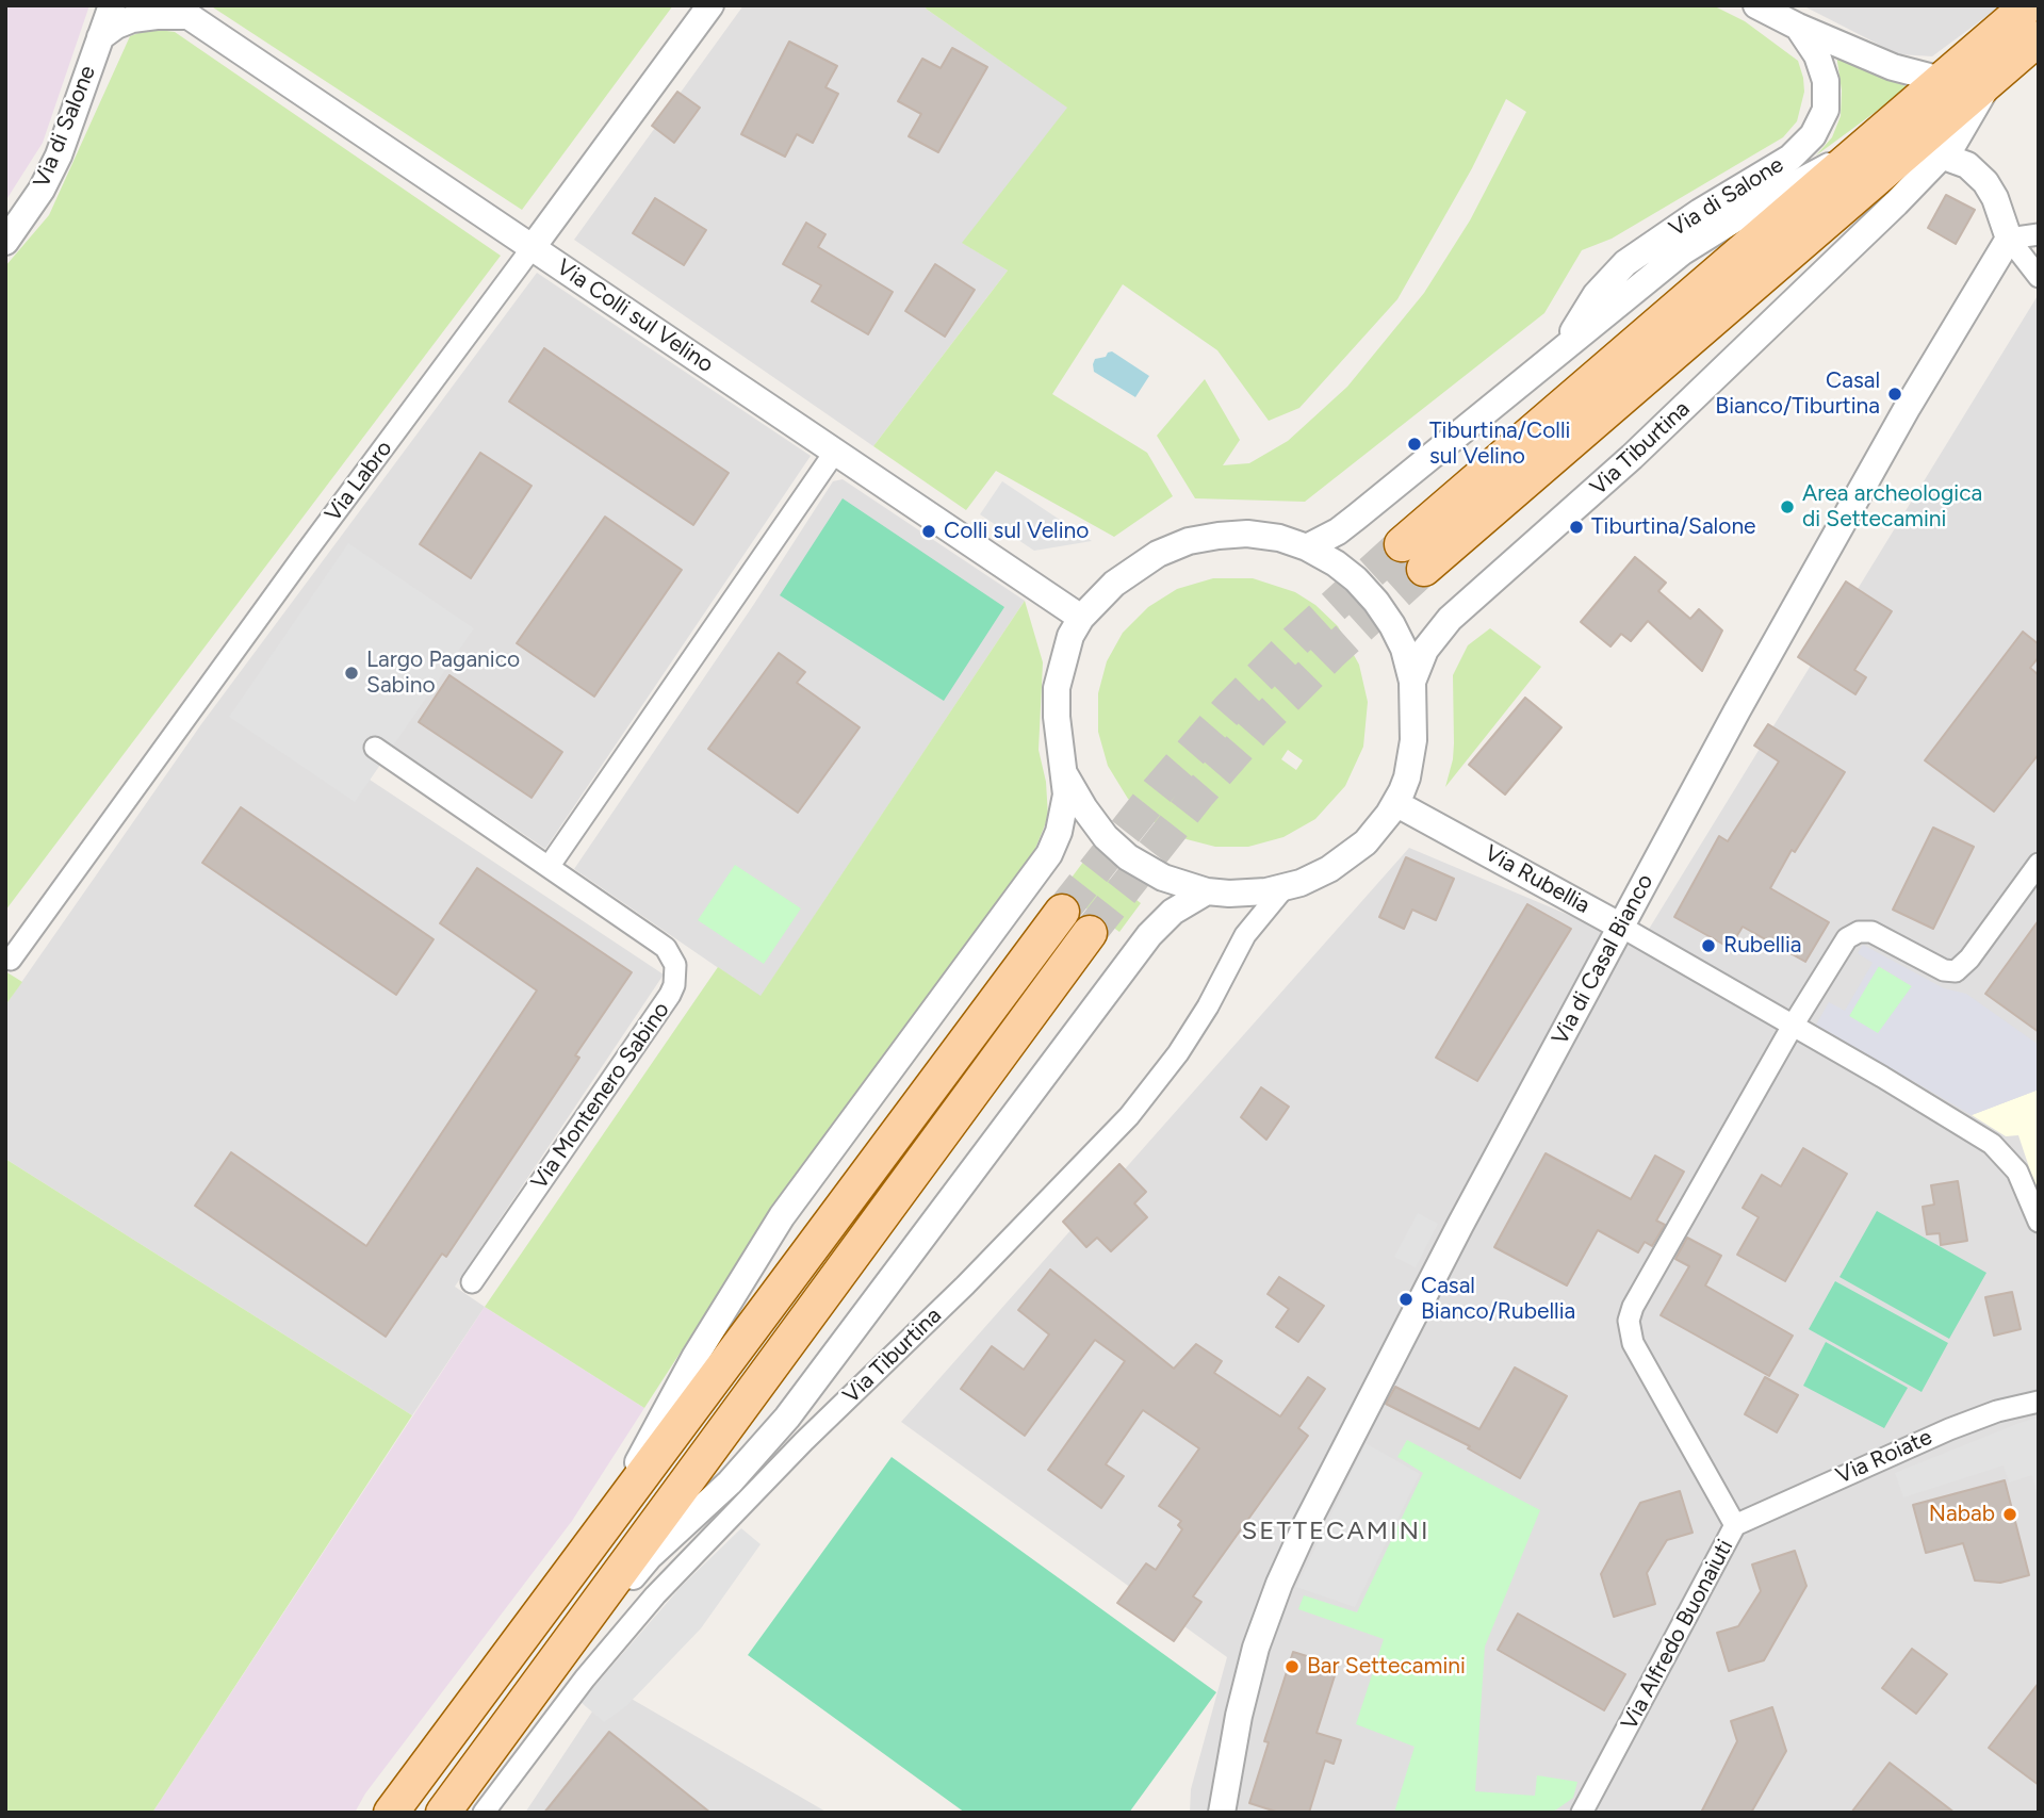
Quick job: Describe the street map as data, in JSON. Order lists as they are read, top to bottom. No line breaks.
{"streets":{"main road":["Via Tiburtina"],"street":["Via di Salone","Via Colli sul Velino","Via Labro","Via Rubellia","Via di Casal Bianco","Via Montenero Sabino","Via Roiate","Via Alfredo Buonaiuti"]},"crossings":[["Via di Salone","Via Colli sul Velino"],["Via di Salone","Via Tiburtina"],["Via Colli sul Velino","Via Tiburtina"],["Via Colli sul Velino","Via Labro"],["Via Tiburtina","Via Rubellia"],["Via Rubellia","Via di Casal Bianco"],["Via Rubellia","Via Alfredo Buonaiuti"],["Via Roiate","Via Alfredo Buonaiuti"]],"districts":["SETTECAMINI"],"places":["Casal Bianco/Tiburtina","Tiburtina/Colli sul Velino","Area archeologica di Settecamini","Tiburtina/Salone","Colli sul Velino","Largo Paganico Sabino","Rubellia","Casal Bianco/Rubellia","Nabab","Bar Settecamini"]}
